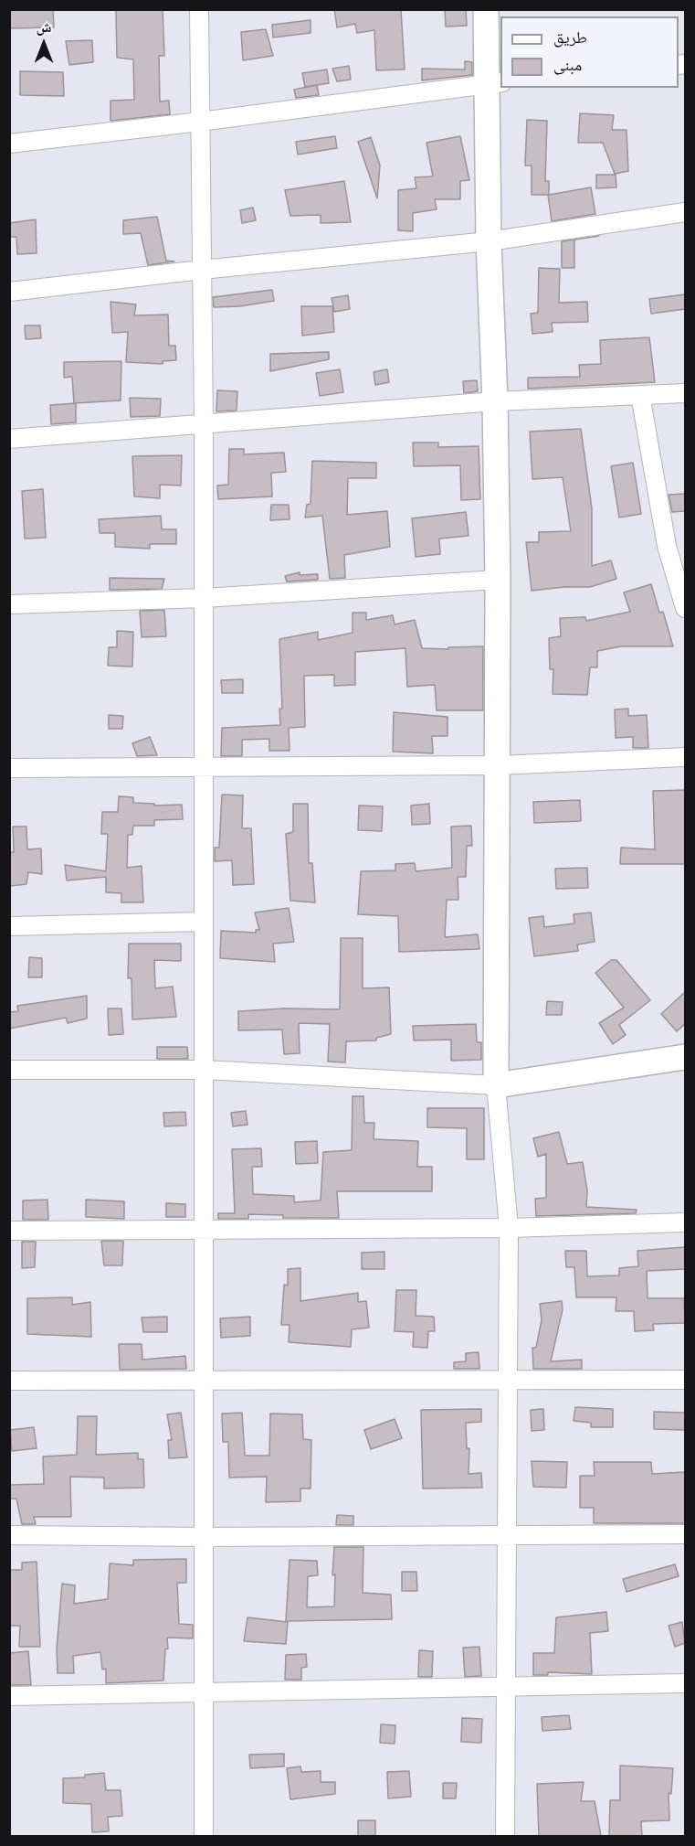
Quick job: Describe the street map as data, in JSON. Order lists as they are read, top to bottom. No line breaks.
{"legend":["طريق","مبنى"],"north":"top"}
